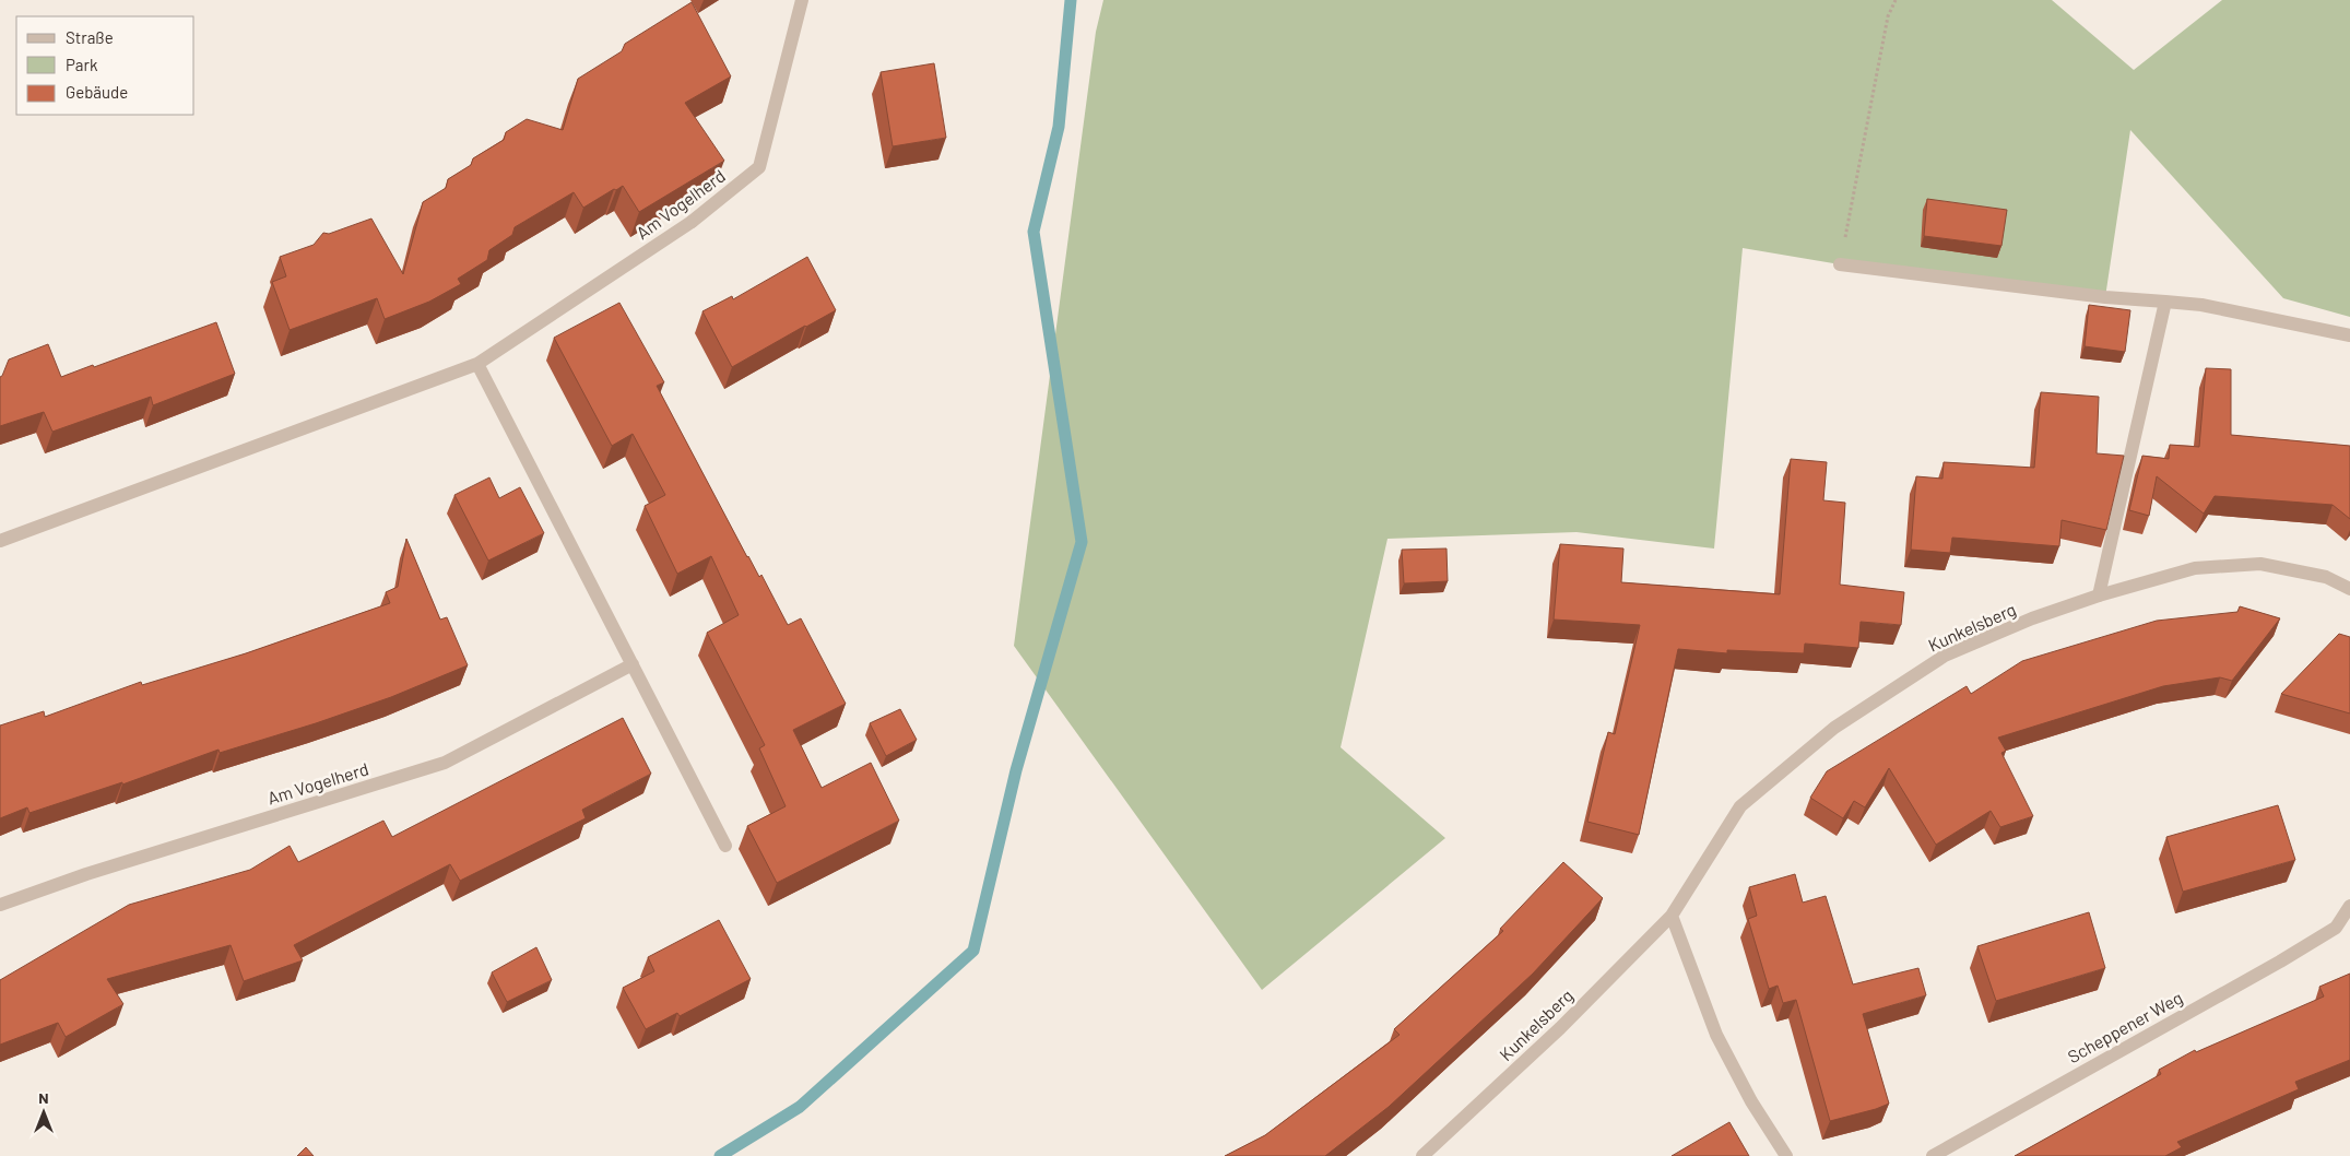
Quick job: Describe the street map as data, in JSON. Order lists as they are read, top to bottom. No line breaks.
{"streets":{"street":["Am Vogelherd","Kunkelsberg","Scheppener Weg"]},"legend":["Straße","Park","Gebäude"],"north":"top"}
